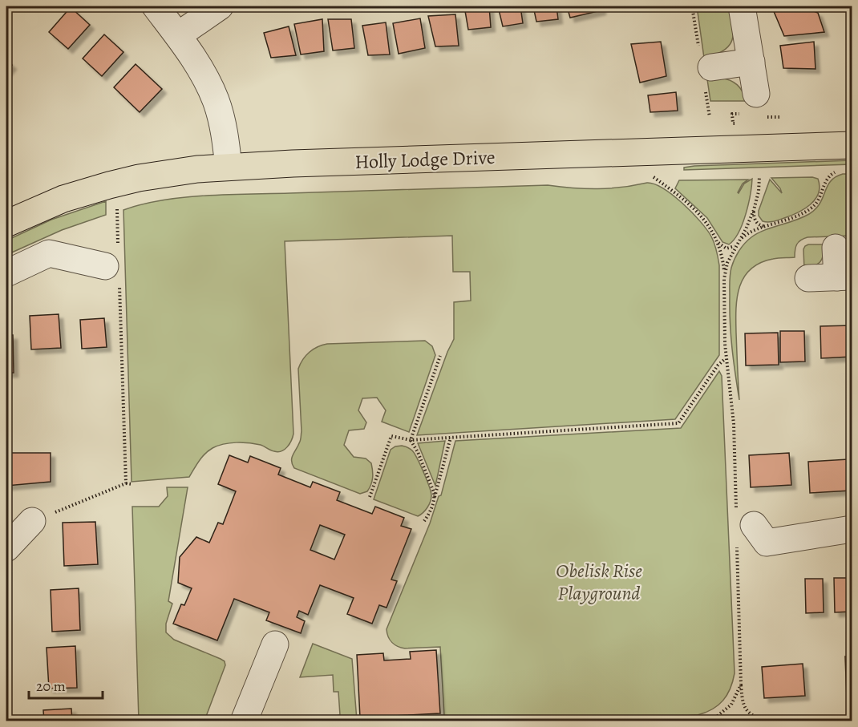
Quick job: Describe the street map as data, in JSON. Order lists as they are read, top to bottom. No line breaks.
{"streets":{"main road":["Holly Lodge Drive"]},"parks":["Obelisk Rise Playground"],"scale_bar":"20 m"}
